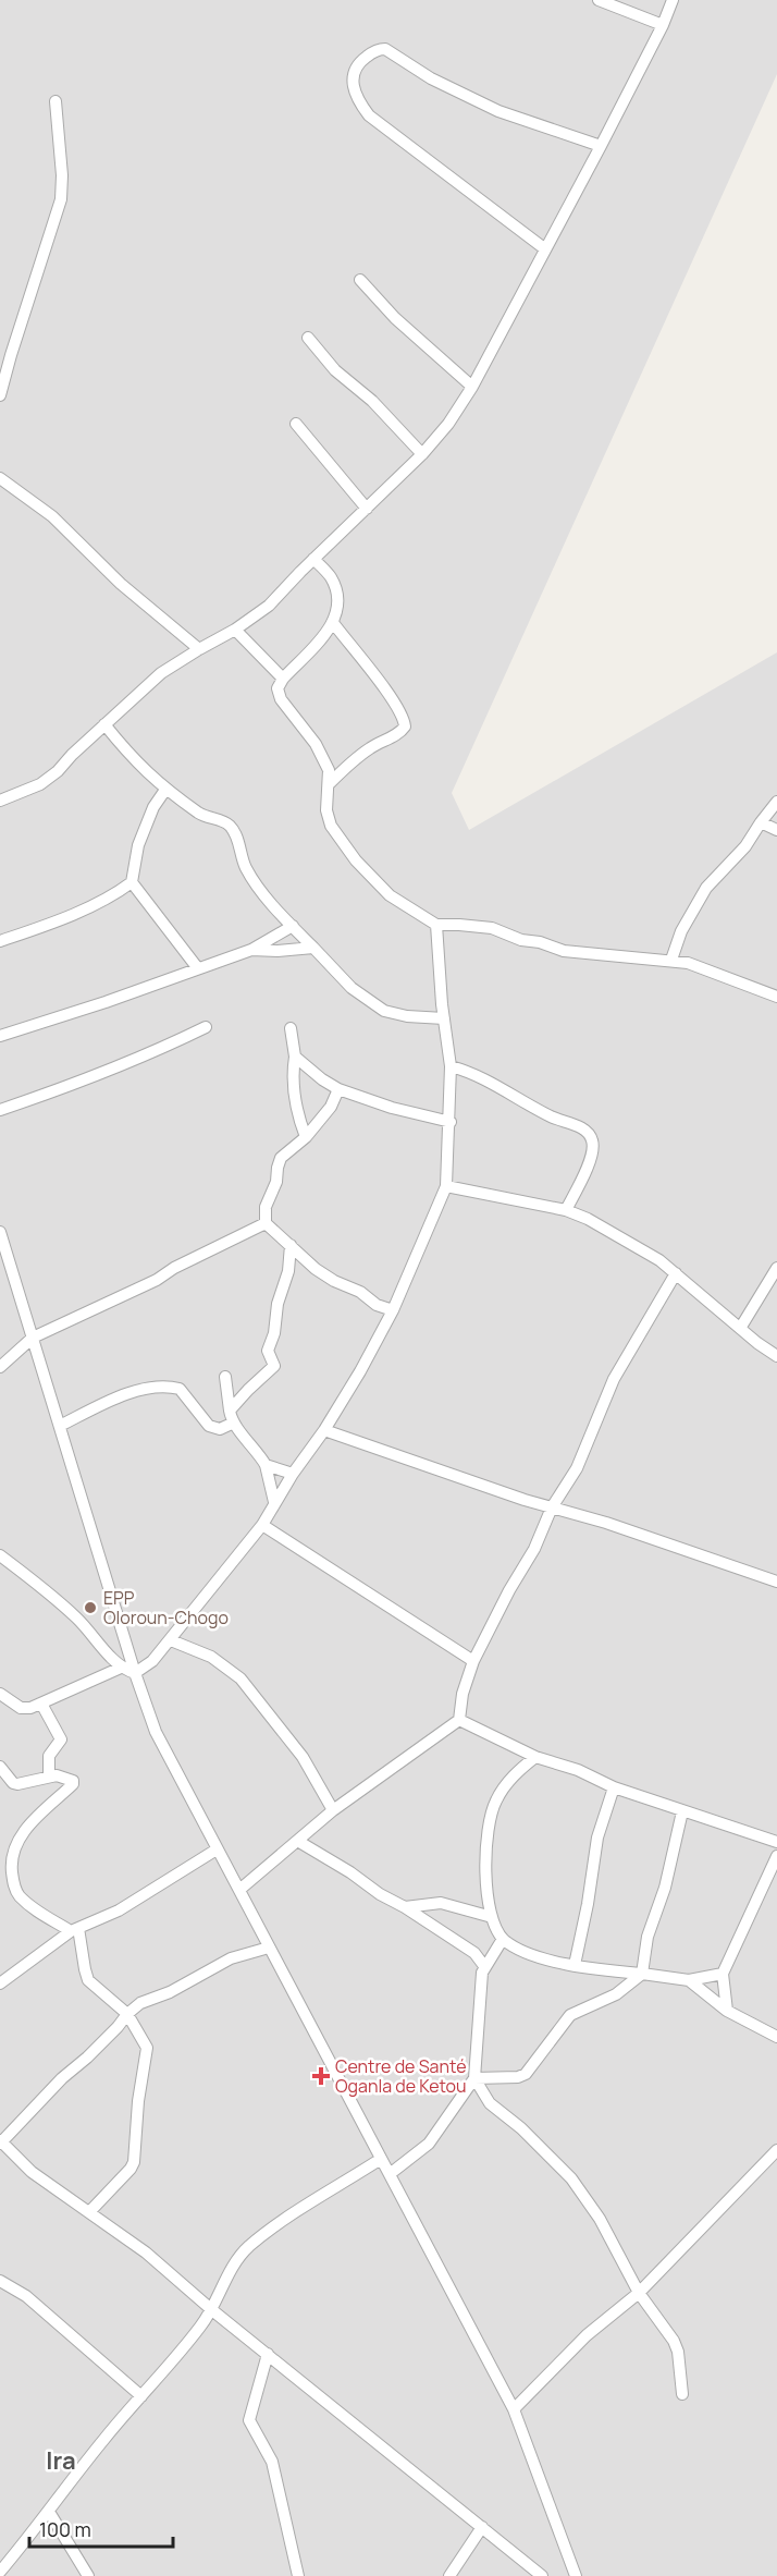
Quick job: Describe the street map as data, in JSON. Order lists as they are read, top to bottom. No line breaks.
{"districts":["Ira"],"places":{"other":["EPP Oloroun-Chogo"],"health":["Centre de Santé Oganla de Ketou"]},"scale_bar":"100 m"}
